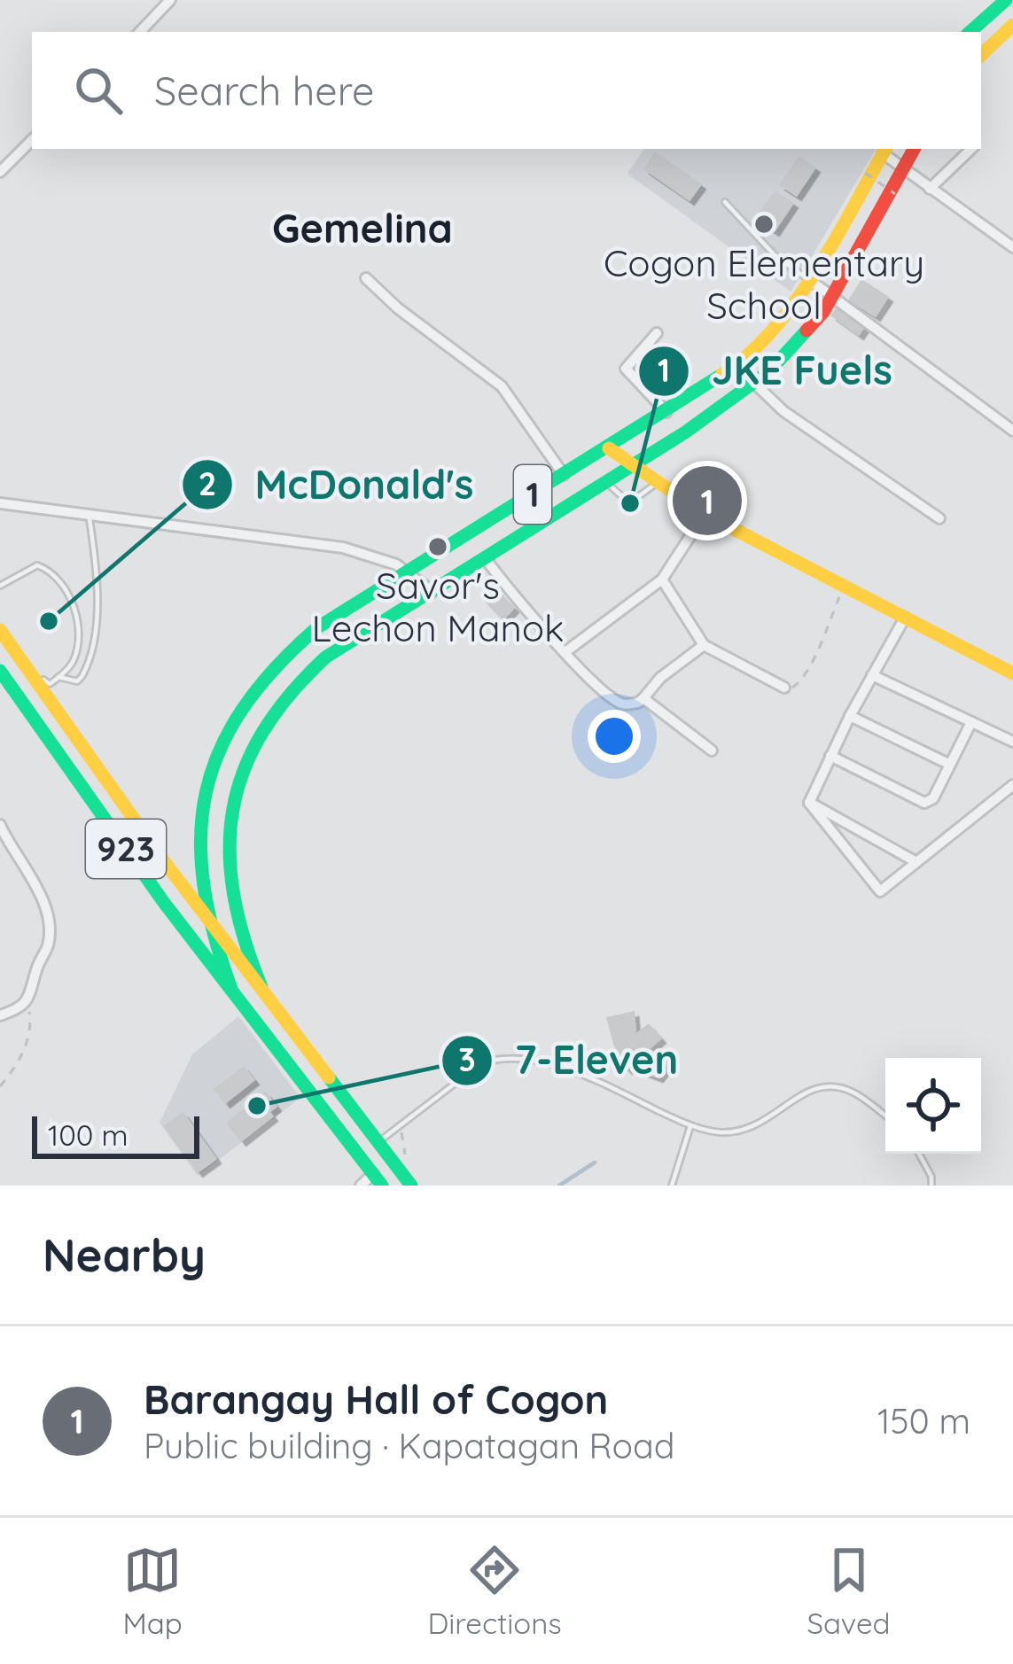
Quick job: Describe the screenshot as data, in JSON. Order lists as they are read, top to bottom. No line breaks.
{"streets":{"main road":["1","923"]},"crossings":[["1","923"]],"districts":["Gemelina"],"places":["Cogon Elementary School","JKE Fuels","Savor's Lechon Manok","McDonald's","7-Eleven"],"scale_bar":"100 m","page":{"search":"Search here","pins":"1","scale":"100 m","heading":"Nearby","list":[{"mark":"1","name":"Barangay Hall of Cogon","note":"Public building · Kapatagan Road","value":"150 m"}],"nav":["Map","Directions","Saved"]}}
